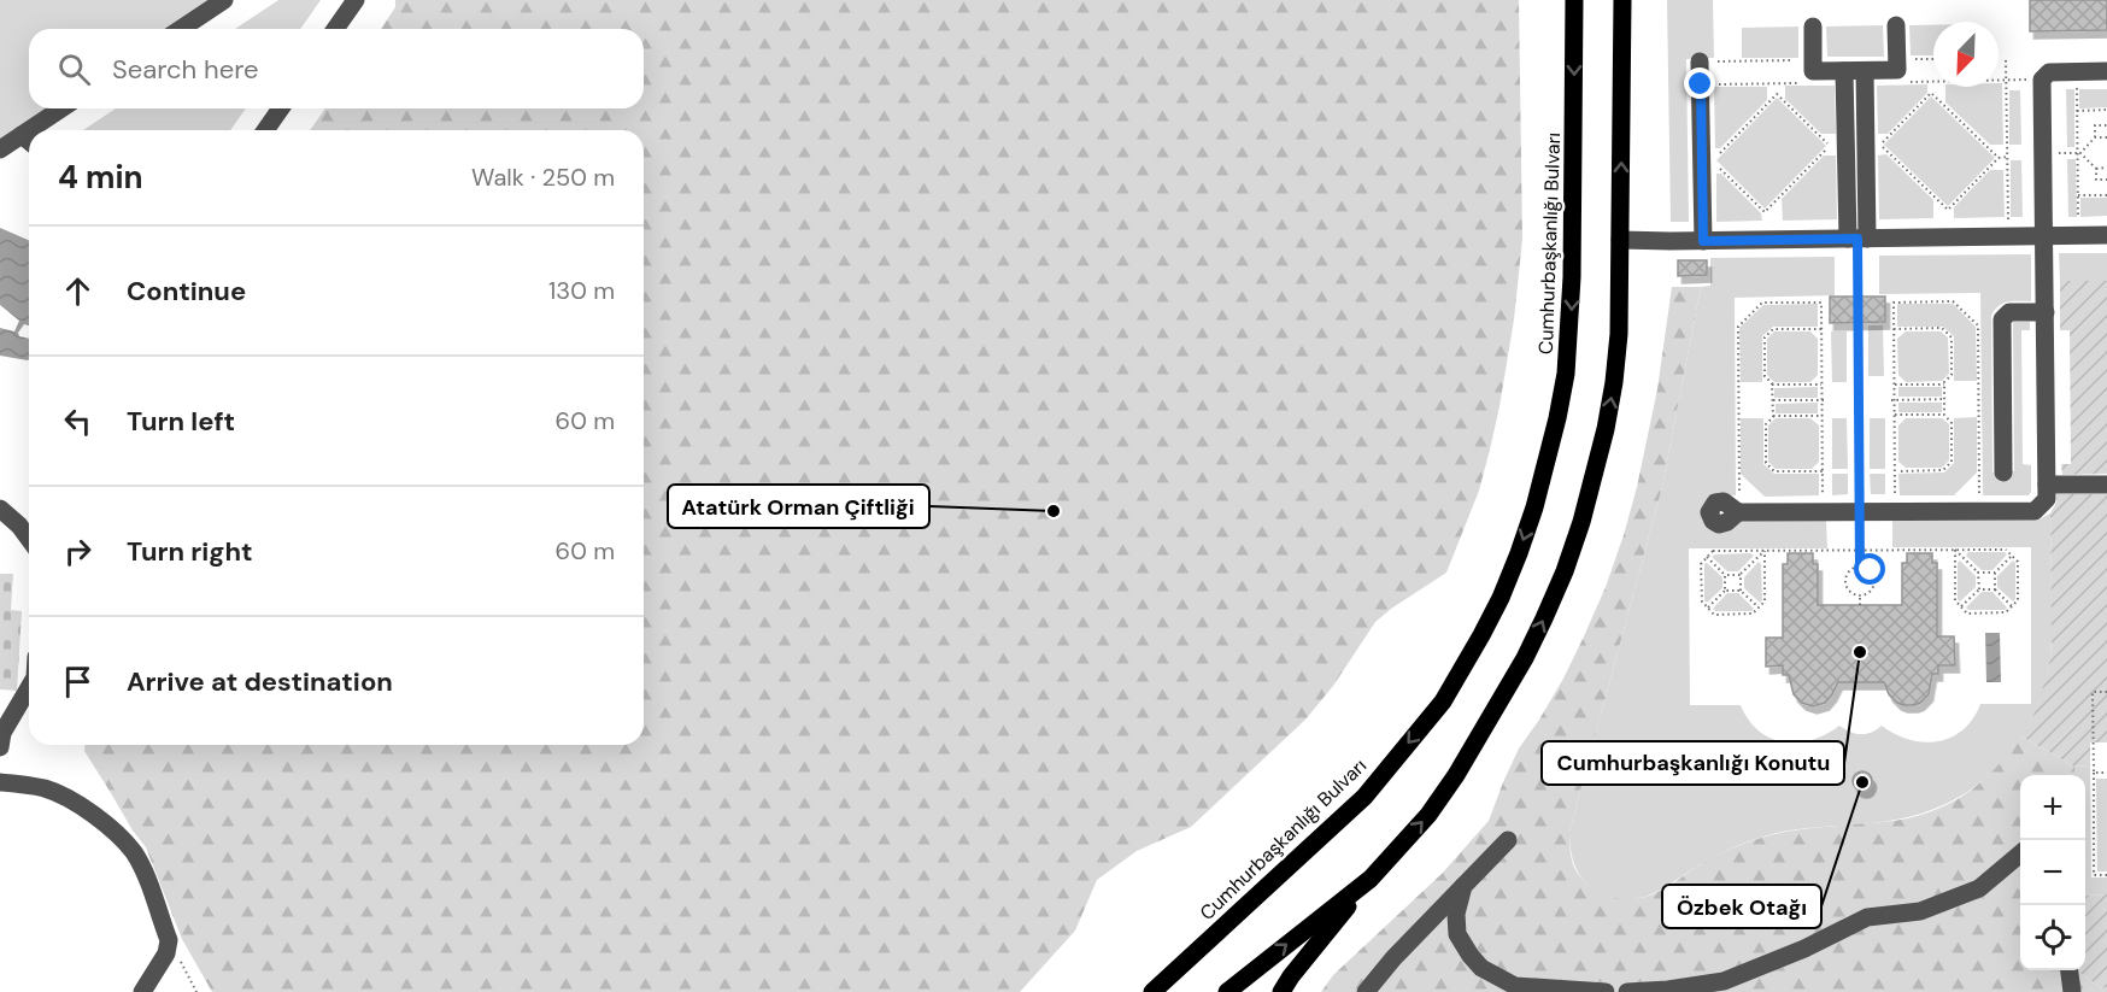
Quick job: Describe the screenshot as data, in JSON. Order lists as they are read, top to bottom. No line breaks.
{"streets":{"main road":["Cumhurbaşkanlığı Bulvarı"]},"places":["Atatürk Orman Çiftliği","Cumhurbaşkanlığı Konutu","Özbek Otağı"],"north":"bottom left","page":{"search":"Search here","heading":["4 min","Walk · 250 m"],"list":[["Continue","130 m"],["Turn left","60 m"],["Turn right","60 m"],"Arrive at destination"],"map_buttons":["+","−"]}}
